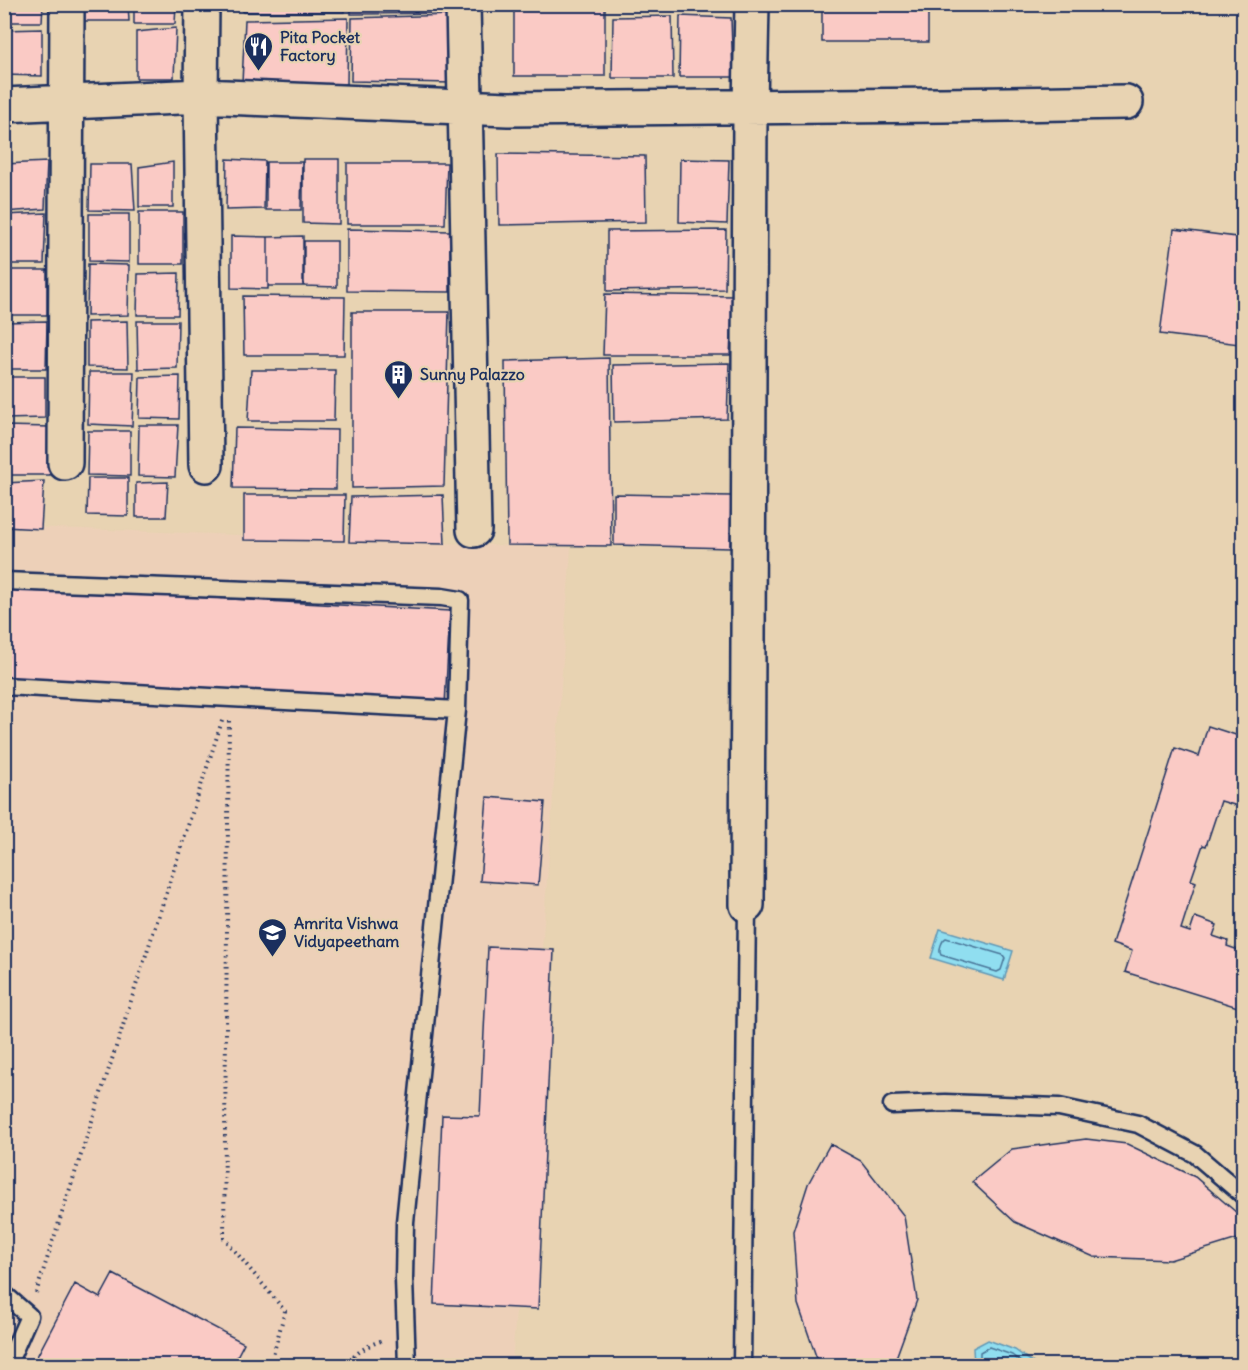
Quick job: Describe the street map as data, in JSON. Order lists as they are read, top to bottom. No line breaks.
{"places":{"restaurant":["Pita Pocket Factory"],"building":["Sunny Palazzo"],"school or university":["Amrita Vishwa Vidyapeetham"]}}
